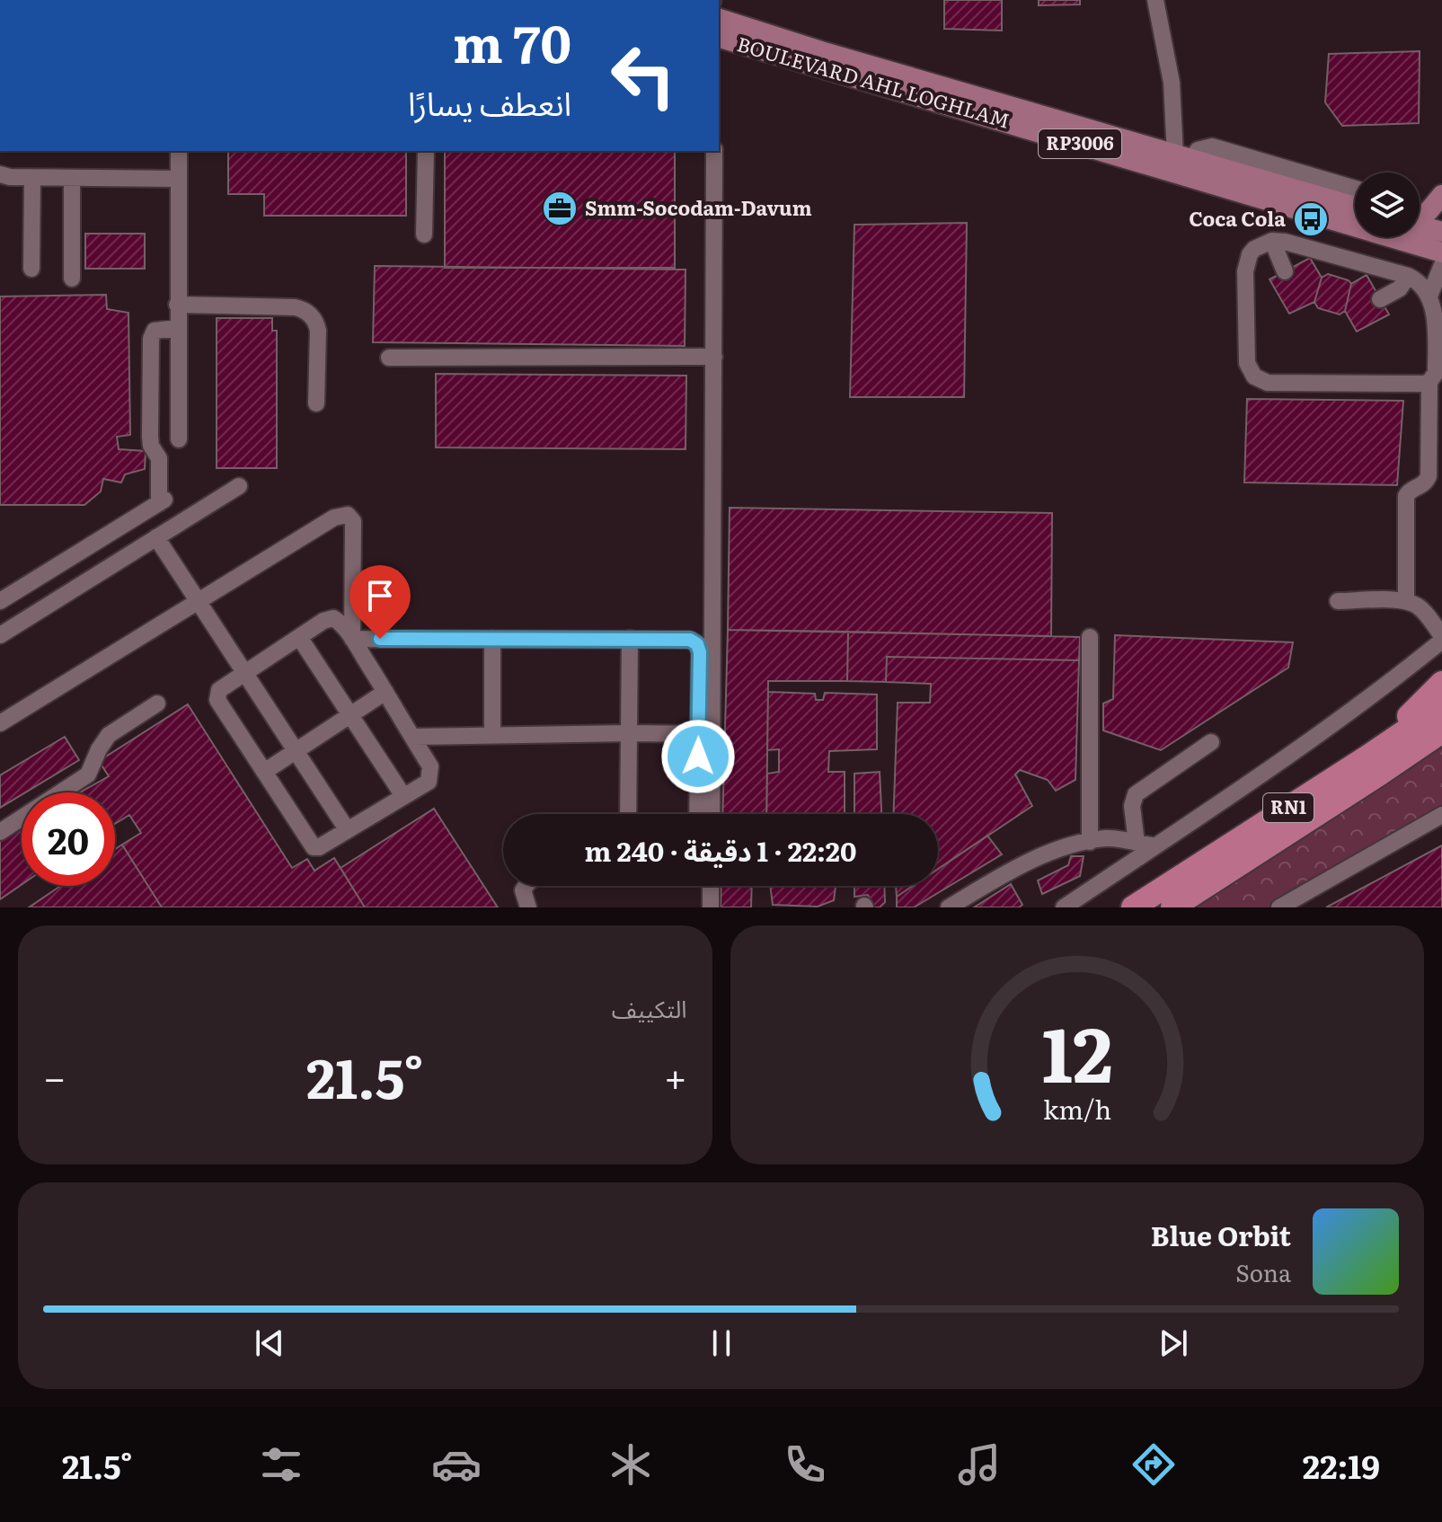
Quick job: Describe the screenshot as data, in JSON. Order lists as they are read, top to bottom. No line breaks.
{"streets":{"highway":["RN1"],"main road":["BOULEVARD AHL LOGHLAM","RP3006"]},"places":{"office":["Smm-Socodam-Davum"],"bus stop":["Coca Cola"]},"page":{"turn":["70 m","انعطف يسارًا"],"limit":"20","trip":"22:20 · 1 دقيقة · 240 m","tile":"التكييف","heat":["−","21.5°","+"],"song":["Blue Orbit","Sona"],"tabs":["22:19","21.5°"],"gauge":["12","km/h"]}}
